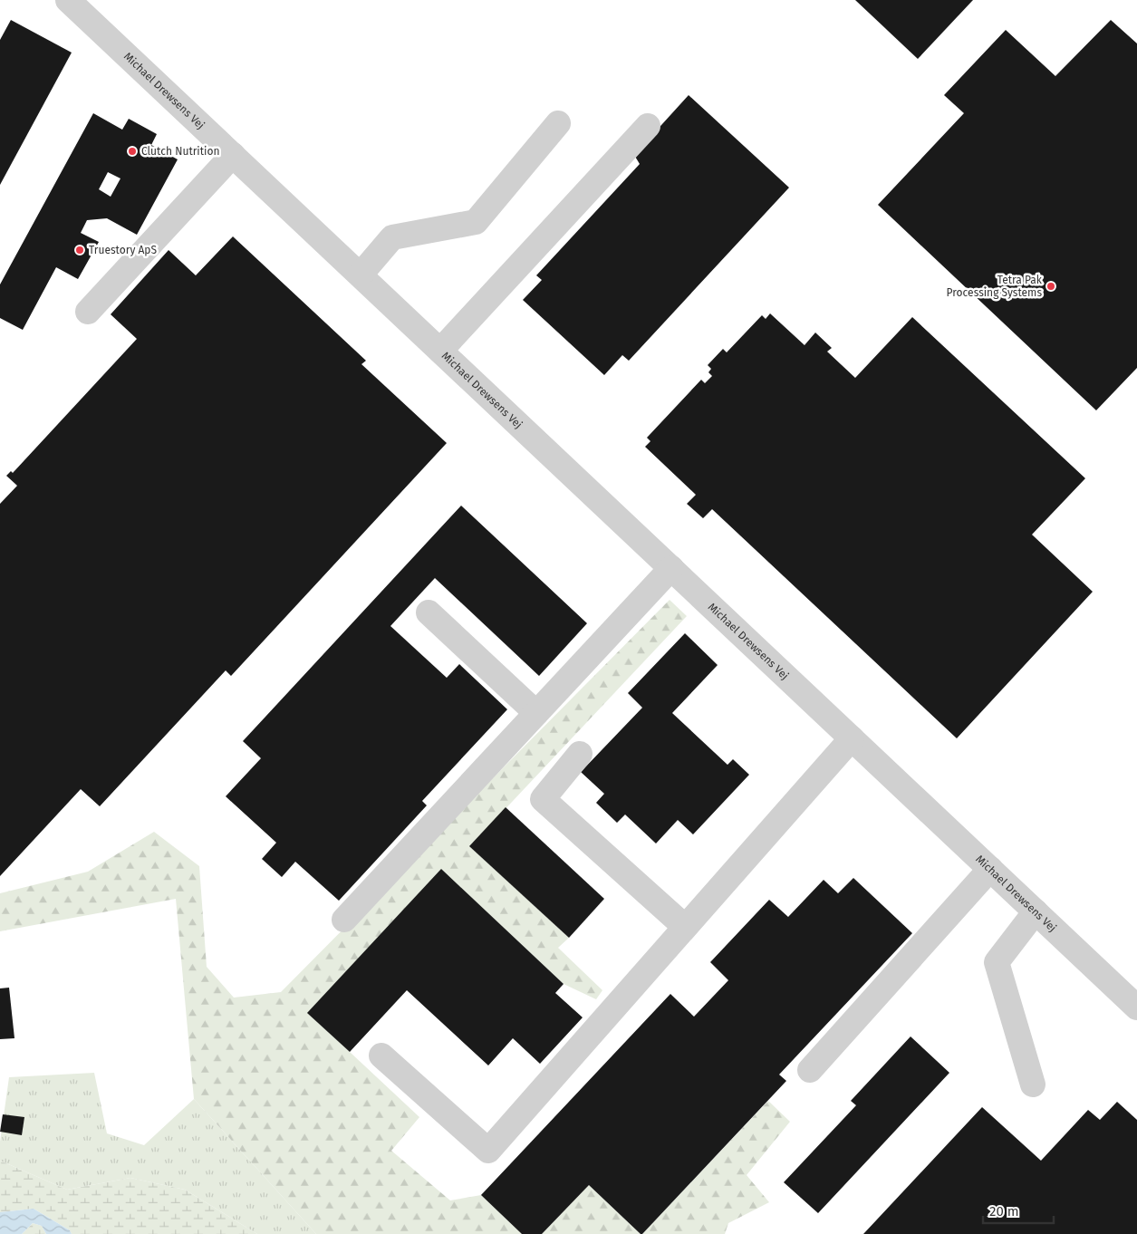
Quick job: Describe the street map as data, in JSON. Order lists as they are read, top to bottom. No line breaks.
{"streets":{"street":["Michael Drewsens Vej"]},"places":["Clutch Nutrition","Truestory ApS","Tetra Pak Processing Systems"],"scale_bar":"20 m"}
